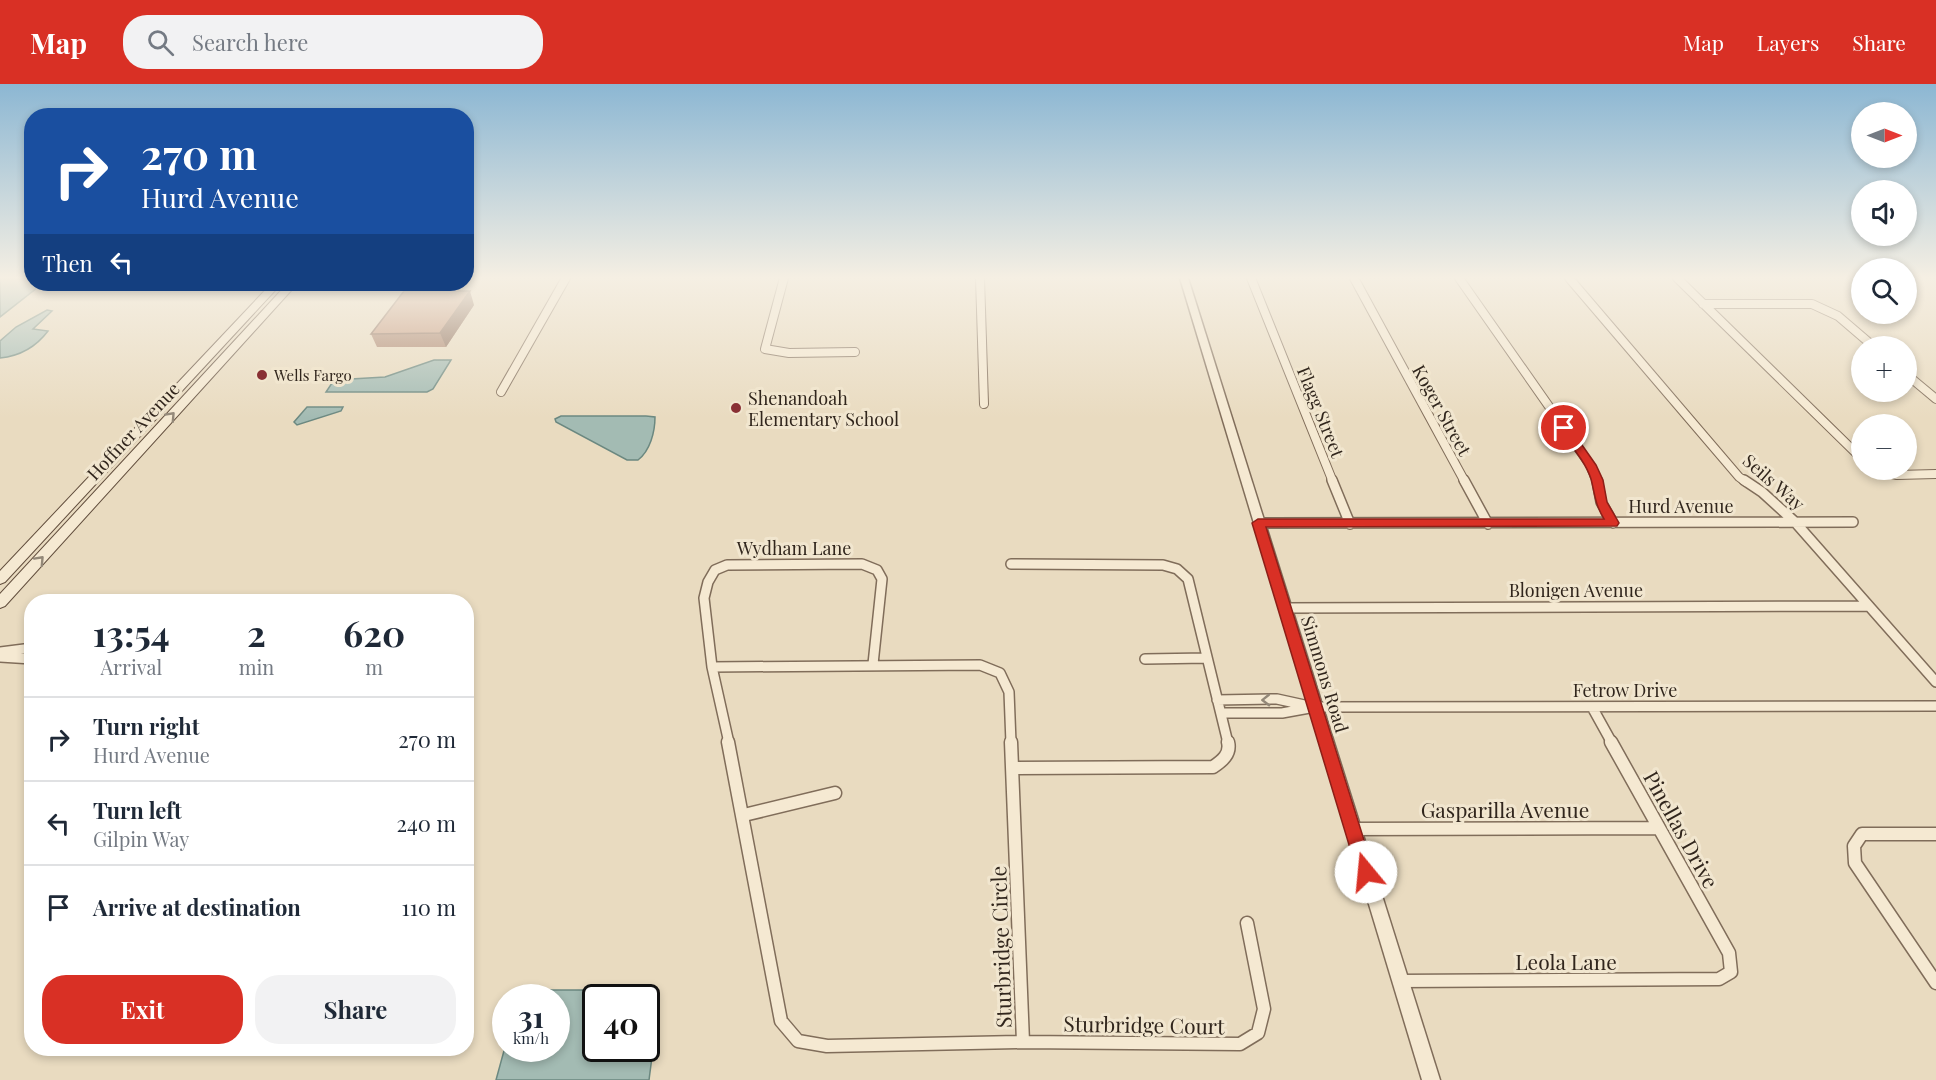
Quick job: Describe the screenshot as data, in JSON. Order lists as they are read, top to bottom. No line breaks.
{"streets":{"main road":["Hoffner Avenue"],"street":["Koger Street","Flagg Street","Seils Way","Hurd Avenue","Wydham Lane","Blonigen Avenue","Simmons Road","Fetrow Drive","Gasparilla Avenue","Pinellas Drive","Sturbridge Circle","Leola Lane","Sturbridge Court"]},"crossings":[["Koger Street","Hurd Avenue"],["Flagg Street","Hurd Avenue"],["Seils Way","Hurd Avenue"],["Seils Way","Blonigen Avenue"],["Hurd Avenue","Simmons Road"],["Wydham Lane","Sturbridge Circle"],["Blonigen Avenue","Simmons Road"],["Simmons Road","Fetrow Drive"],["Simmons Road","Gasparilla Avenue"],["Simmons Road","Leola Lane"],["Fetrow Drive","Pinellas Drive"],["Gasparilla Avenue","Pinellas Drive"],["Pinellas Drive","Leola Lane"],["Sturbridge Circle","Sturbridge Court"]],"places":["Wells Fargo","Shenandoah Elementary School"],"north":"right","page":{"header":"Map","search":"Search here","nav":["Map","Layers","Share"],"map_buttons":["+","−"],"turn":["270 m","Hurd Avenue"],"then":"Then","eta":["13:54","Arrival","2","min","620","m"],"list":[{"name":"Turn right","note":"Hurd Avenue","value":"270 m"},{"name":"Turn left","note":"Gilpin Way","value":"240 m"},{"name":"Arrive at destination","value":"110 m"}],"buttons":["Exit","Share"],"speed":"31 km/h","limit":"40"}}
